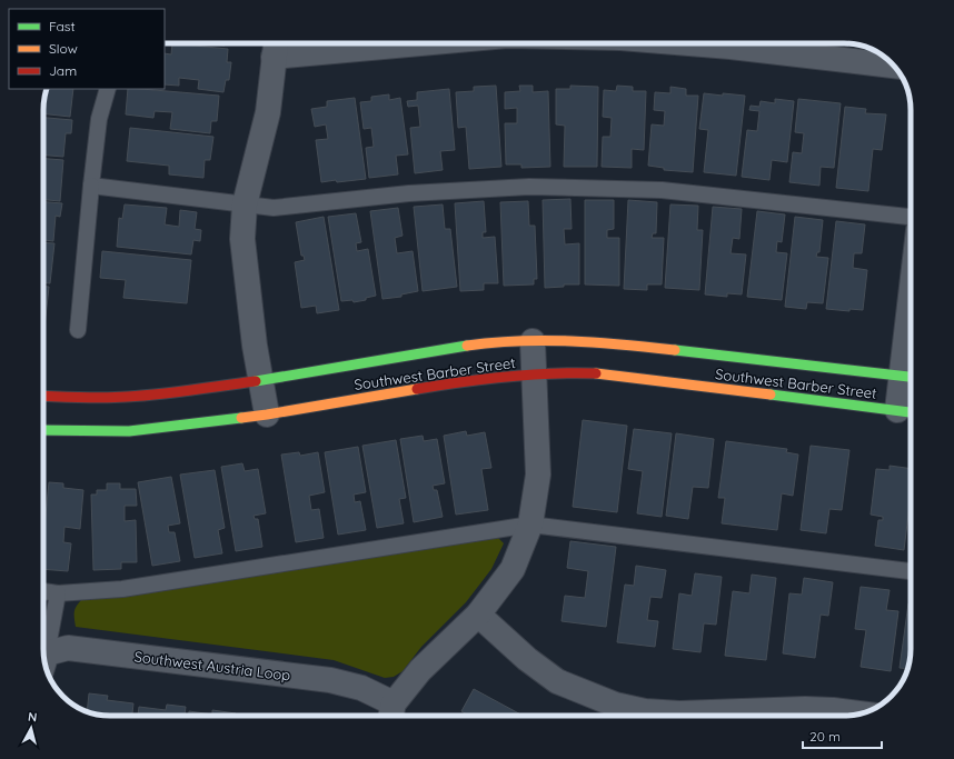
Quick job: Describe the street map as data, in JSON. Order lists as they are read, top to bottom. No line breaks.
{"streets":{"street":["Southwest Barber Street","Southwest Austria Loop"]},"legend":["Fast","Slow","Jam"],"scale_bar":"20 m","north":"top"}
